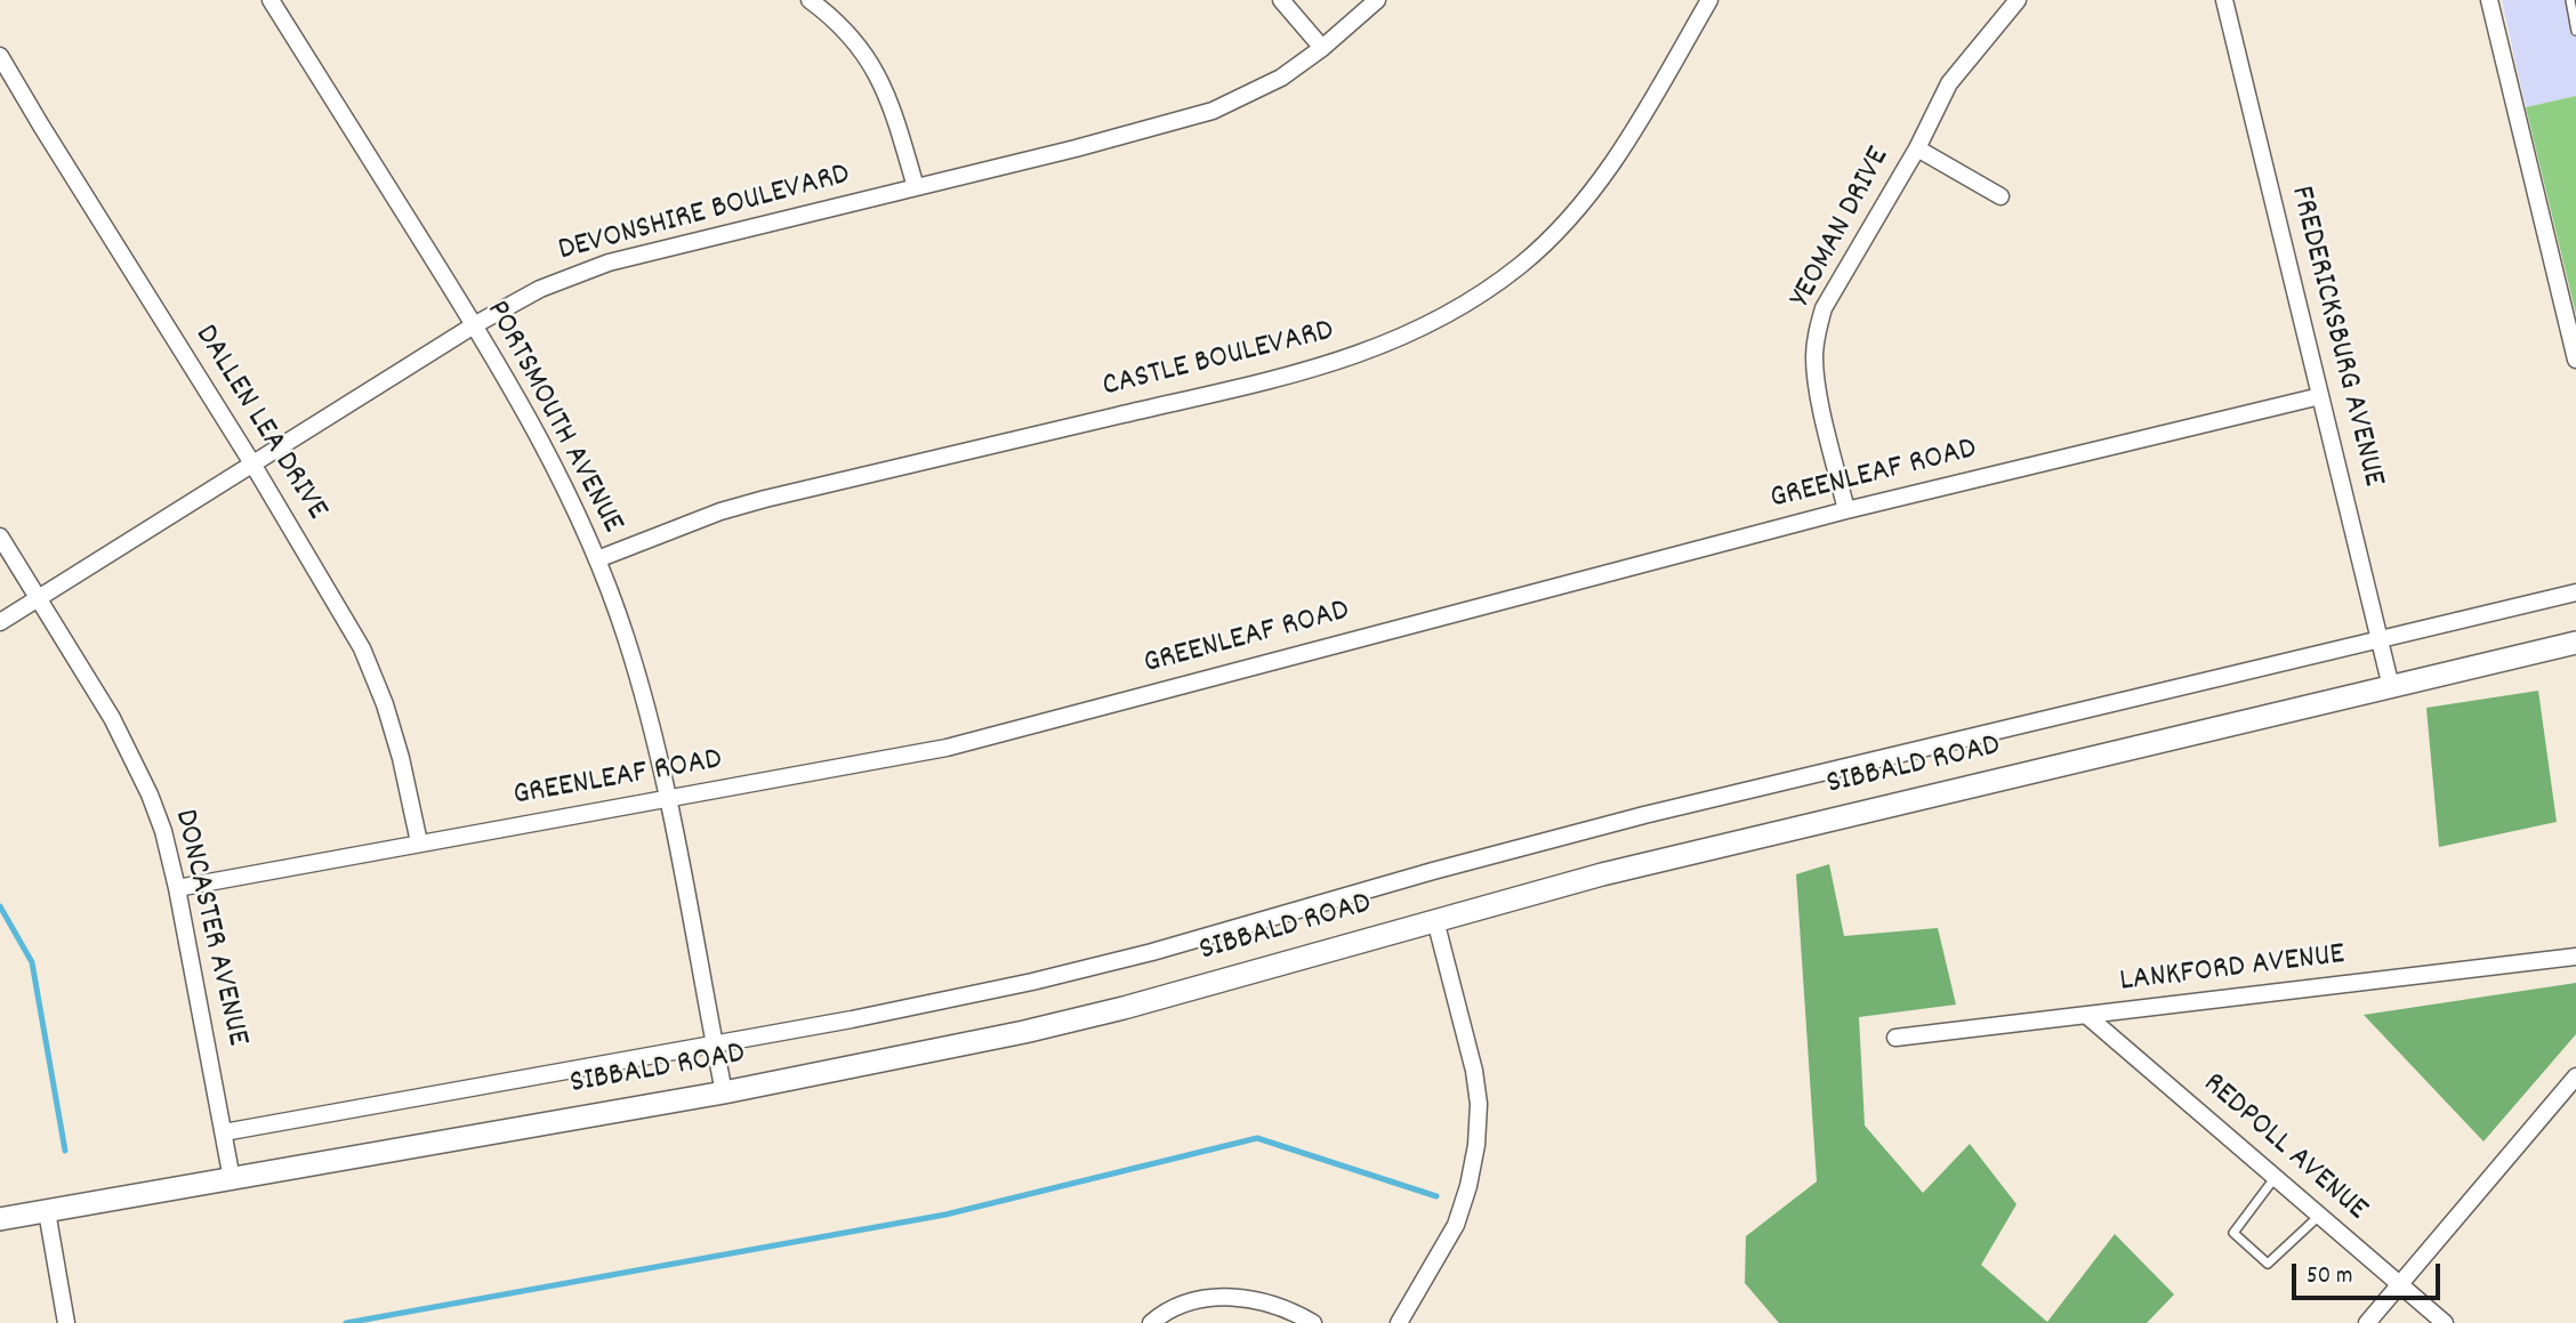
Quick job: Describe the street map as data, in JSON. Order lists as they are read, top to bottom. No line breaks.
{"streets":{"street":["DEVONSHIRE BOULEVARD","YEOMAN DRIVE","FREDERICKSBURG AVENUE","CASTLE BOULEVARD","PORTSMOUTH AVENUE","DALLEN LEA DRIVE","GREENLEAF ROAD","SIBBALD ROAD","DONCASTER AVENUE","LANKFORD AVENUE","REDPOLL AVENUE"]},"crossings":[["DEVONSHIRE BOULEVARD","PORTSMOUTH AVENUE"],["DEVONSHIRE BOULEVARD","DALLEN LEA DRIVE"],["DEVONSHIRE BOULEVARD","DONCASTER AVENUE"],["YEOMAN DRIVE","GREENLEAF ROAD"],["FREDERICKSBURG AVENUE","GREENLEAF ROAD"],["FREDERICKSBURG AVENUE","SIBBALD ROAD"],["CASTLE BOULEVARD","PORTSMOUTH AVENUE"],["PORTSMOUTH AVENUE","GREENLEAF ROAD"],["PORTSMOUTH AVENUE","SIBBALD ROAD"],["DALLEN LEA DRIVE","GREENLEAF ROAD"],["GREENLEAF ROAD","DONCASTER AVENUE"],["SIBBALD ROAD","DONCASTER AVENUE"],["LANKFORD AVENUE","REDPOLL AVENUE"]],"scale_bar":"50 m"}
